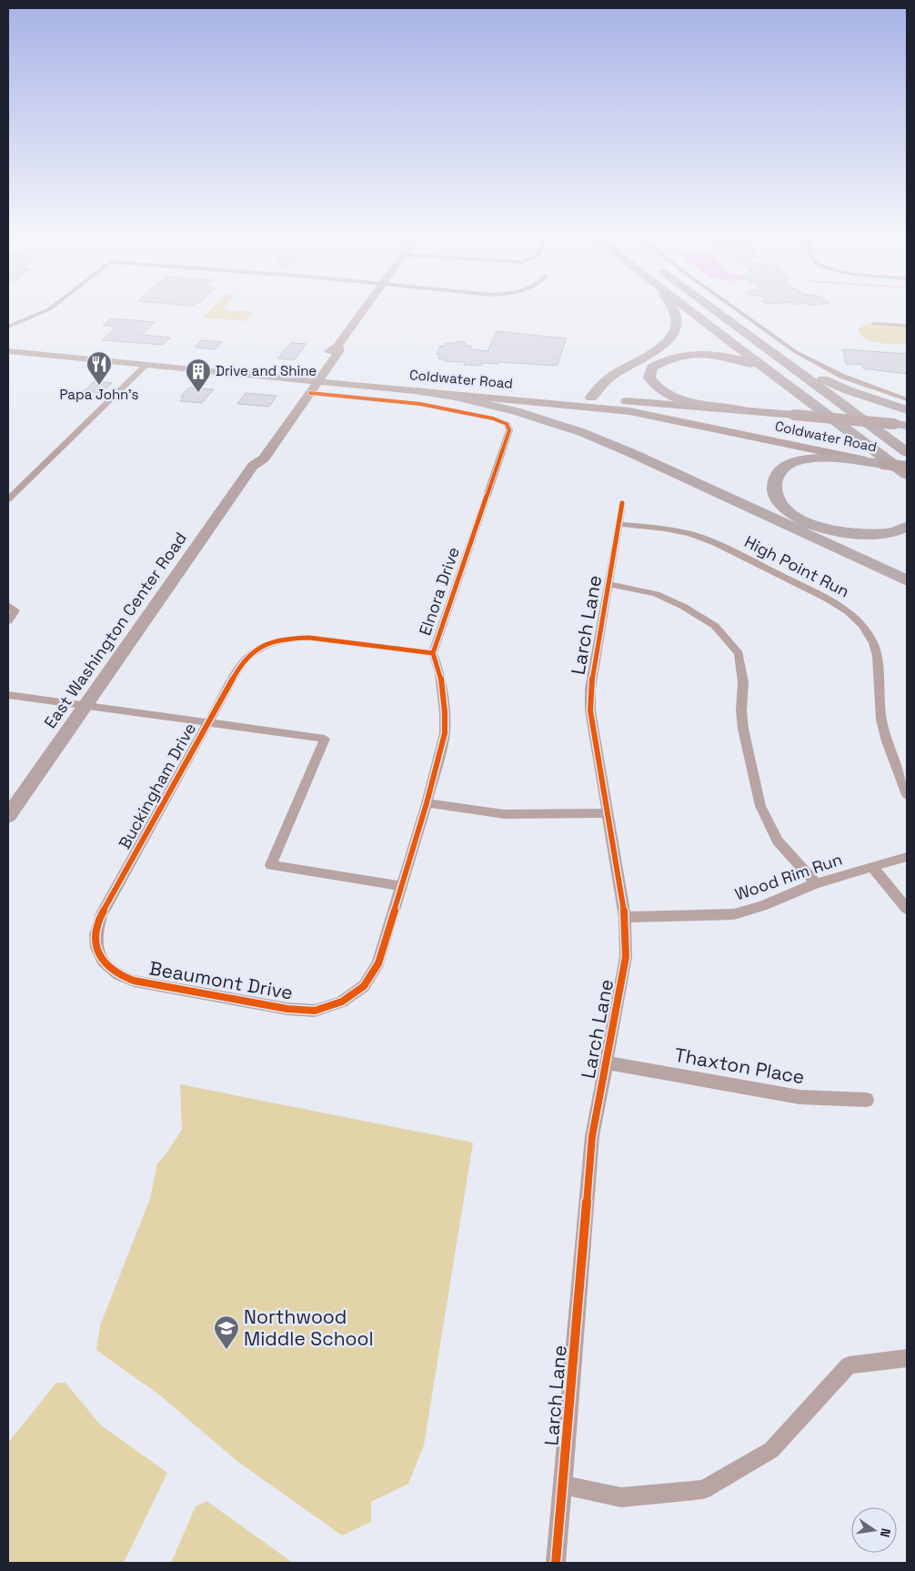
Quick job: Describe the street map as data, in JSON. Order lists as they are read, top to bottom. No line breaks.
{"streets":{"main road":["Coldwater Road","East Washington Center Road"],"street":["High Point Run","Elnora Drive","Larch Lane","Buckingham Drive","Wood Rim Run","Beaumont Drive","Thaxton Place"]},"crossings":[["Coldwater Road","East Washington Center Road"],["High Point Run","Larch Lane"],["Elnora Drive","East Washington Center Road"],["Elnora Drive","Buckingham Drive"],["Elnora Drive","Beaumont Drive"],["Larch Lane","Wood Rim Run"],["Larch Lane","Thaxton Place"],["Buckingham Drive","Beaumont Drive"]],"places":{"restaurant":["Papa John's"],"building":["Drive and Shine"],"school or university":["Northwood Middle School"]},"north":"right"}
